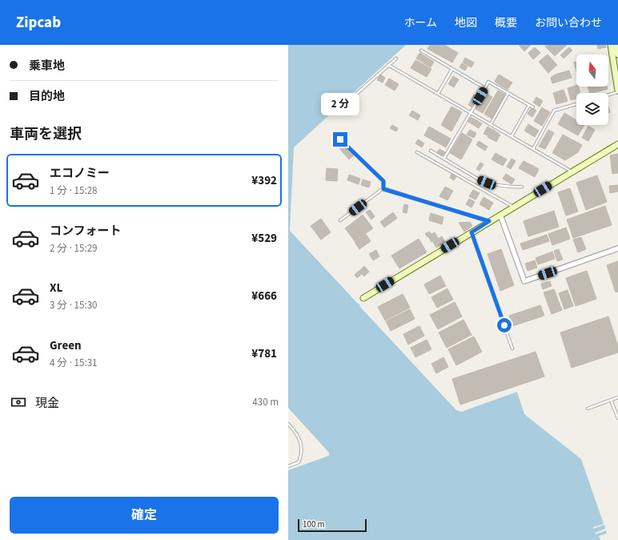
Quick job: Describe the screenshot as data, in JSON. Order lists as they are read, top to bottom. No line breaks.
{"scale_bar":"100 m","north":"top","page":{"header":"Zipcab","nav":["ホーム","地図","概要","お問い合わせ"],"banner":["乗車地","目的地"],"bubble":"2 分","heading":"車両を選択","list":[{"name":"エコノミー","note":"1 分 · 15:28","value":"¥392"},{"name":"コンフォート","note":"2 分 · 15:29","value":"¥529"},{"name":"XL","note":"3 分 · 15:30","value":"¥666"},{"name":"Green","note":"4 分 · 15:31","value":"¥781"}],"pay":["現金","430 m"],"buttons":"確定","scale":"100 m"}}
